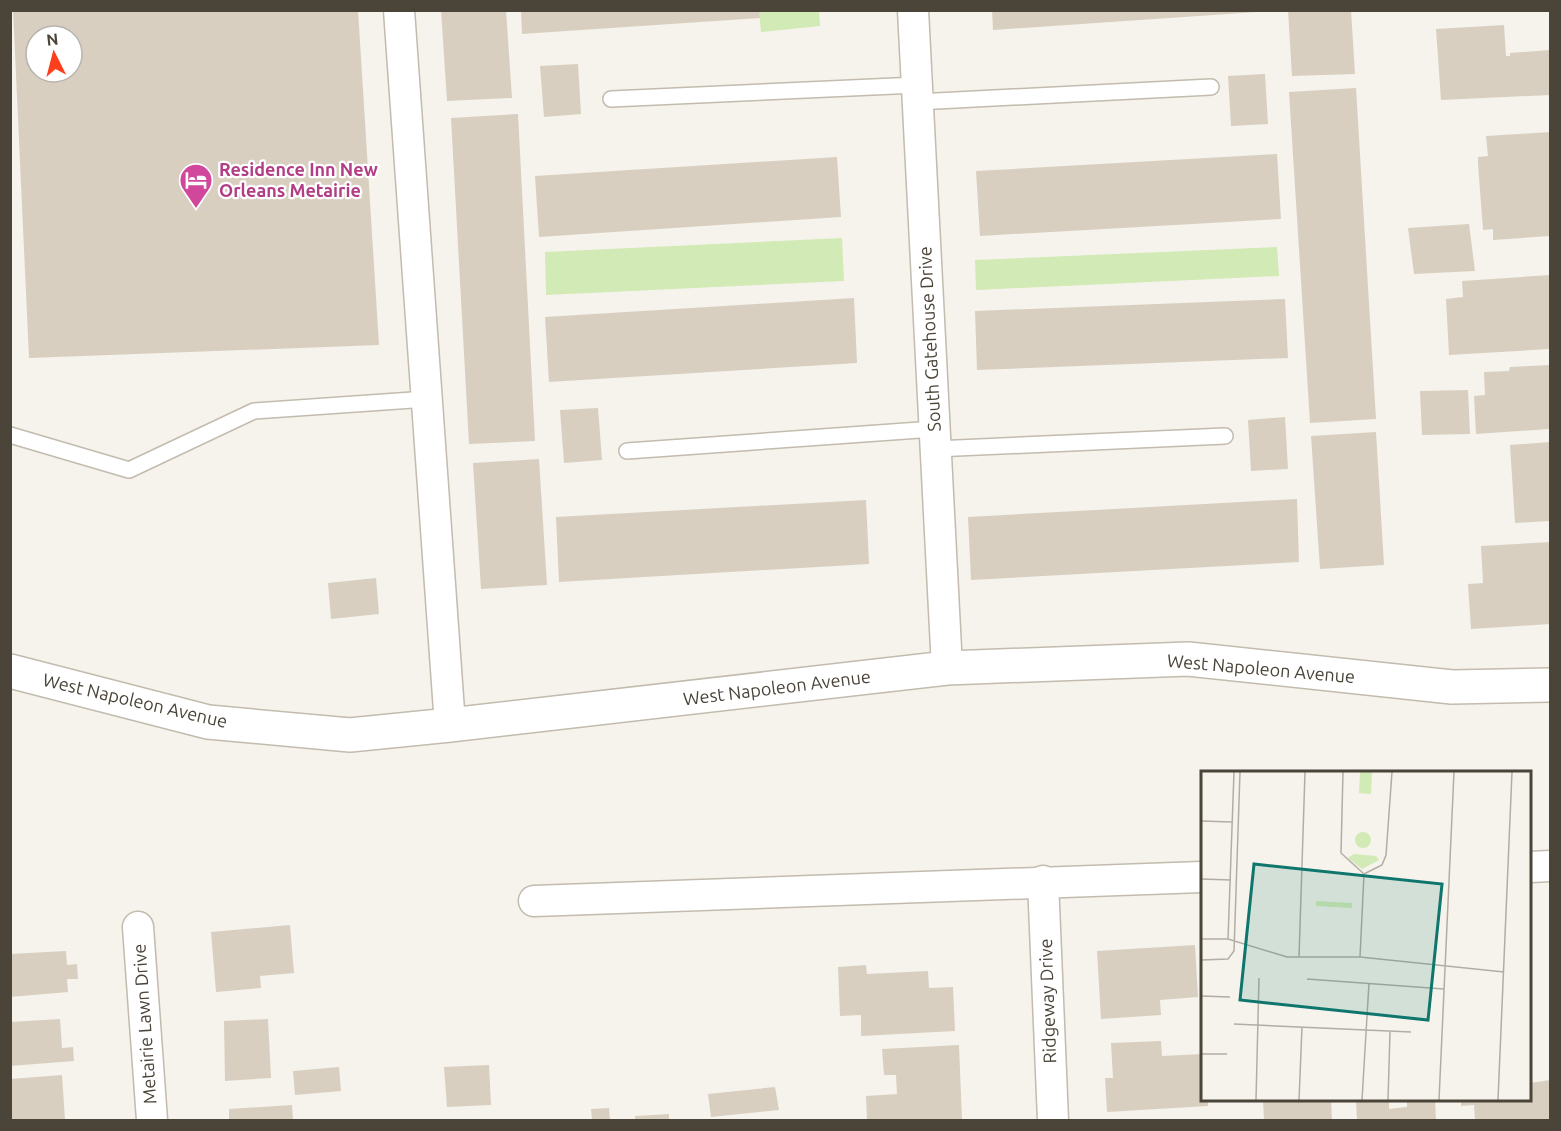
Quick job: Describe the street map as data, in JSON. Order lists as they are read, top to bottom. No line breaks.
{"streets":{"street":["South Gatehouse Drive","West Napoleon Avenue","Ridgeway Drive","Metairie Lawn Drive"]},"crossings":[["South Gatehouse Drive","West Napoleon Avenue"]],"places":{"hotel":["Residence Inn New Orleans Metairie"]},"north":"top"}
